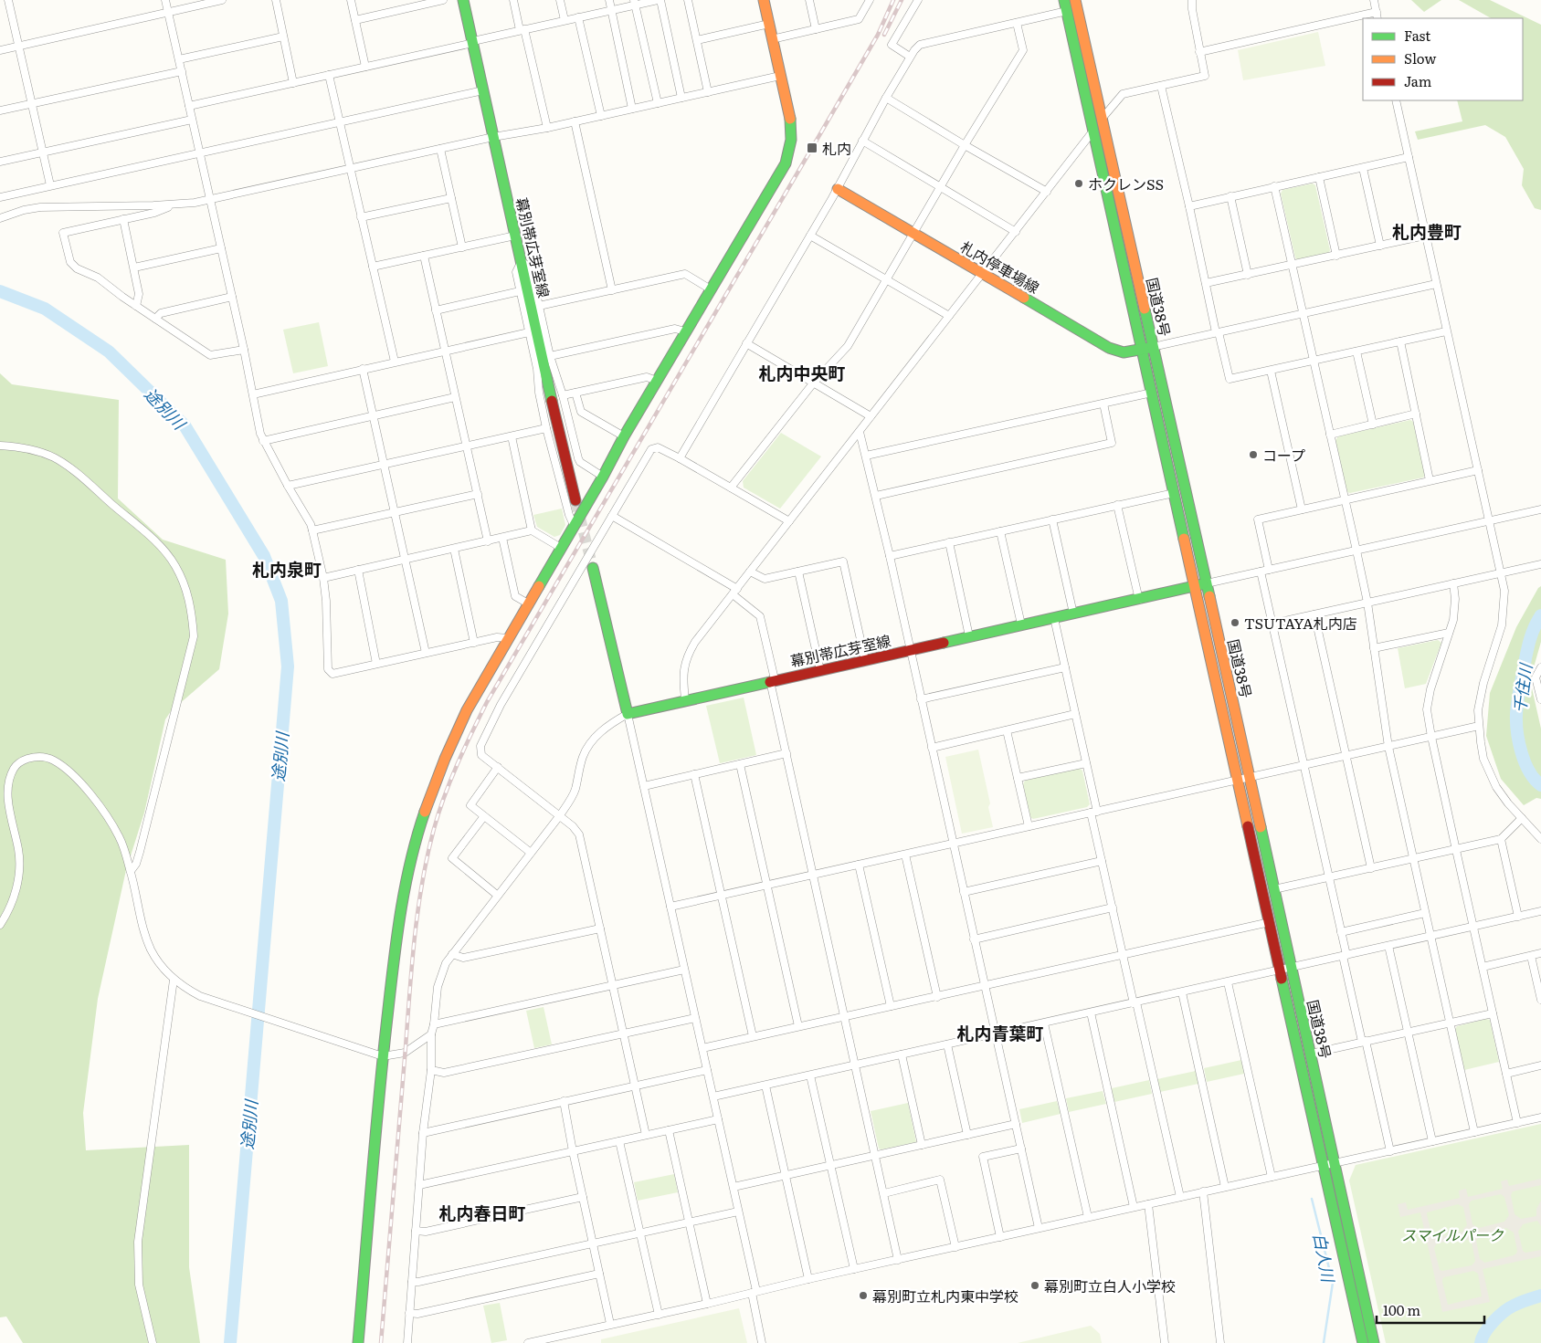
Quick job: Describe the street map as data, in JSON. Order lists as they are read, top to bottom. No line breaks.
{"streets":{"main road":["幕別帯広芽室線","札内停車場線","国道38号"]},"crossings":[["幕別帯広芽室線","国道38号"],["札内停車場線","国道38号"]],"districts":["札内豊町","札内中央町","札内泉町","札内青葉町","札内春日町"],"water":["途別川","千住川","白人川"],"parks":["スマイルパーク"],"places":{"transit":["札内"],"other":["ホクレンSS","コープ","TSUTAYA札内店","幕別町立白人小学校","幕別町立札内東中学校"]},"legend":["Fast","Slow","Jam"],"scale_bar":"100 m"}
